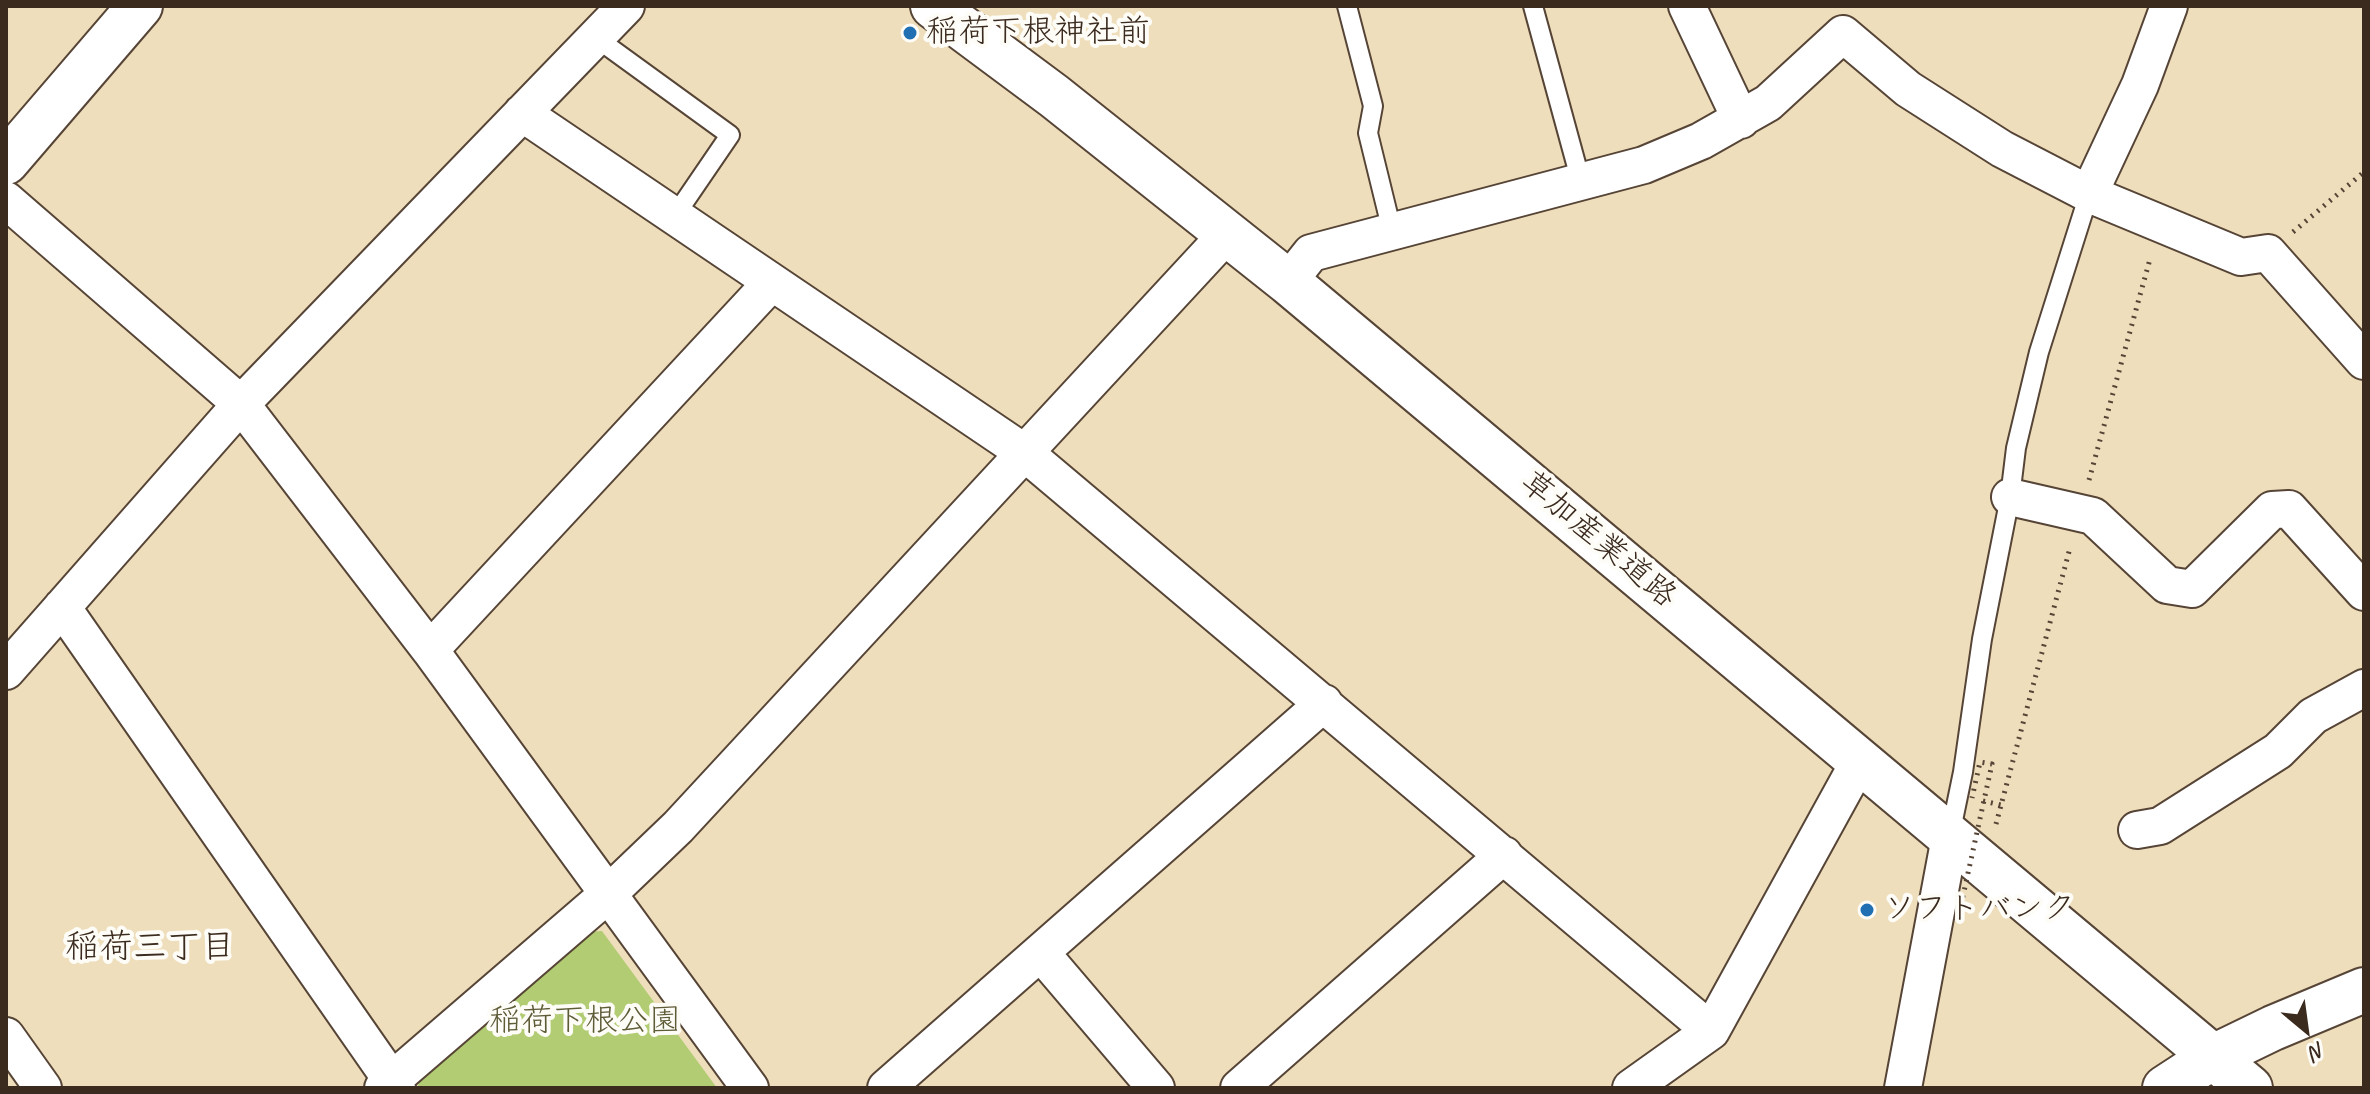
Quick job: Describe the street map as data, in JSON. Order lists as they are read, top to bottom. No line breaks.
{"streets":{"main road":["草加産業道路"]},"districts":["稲荷三丁目"],"parks":["稲荷下根公園"],"places":["稲荷下根神社前","ソフトバンク"],"north":"bottom right"}
